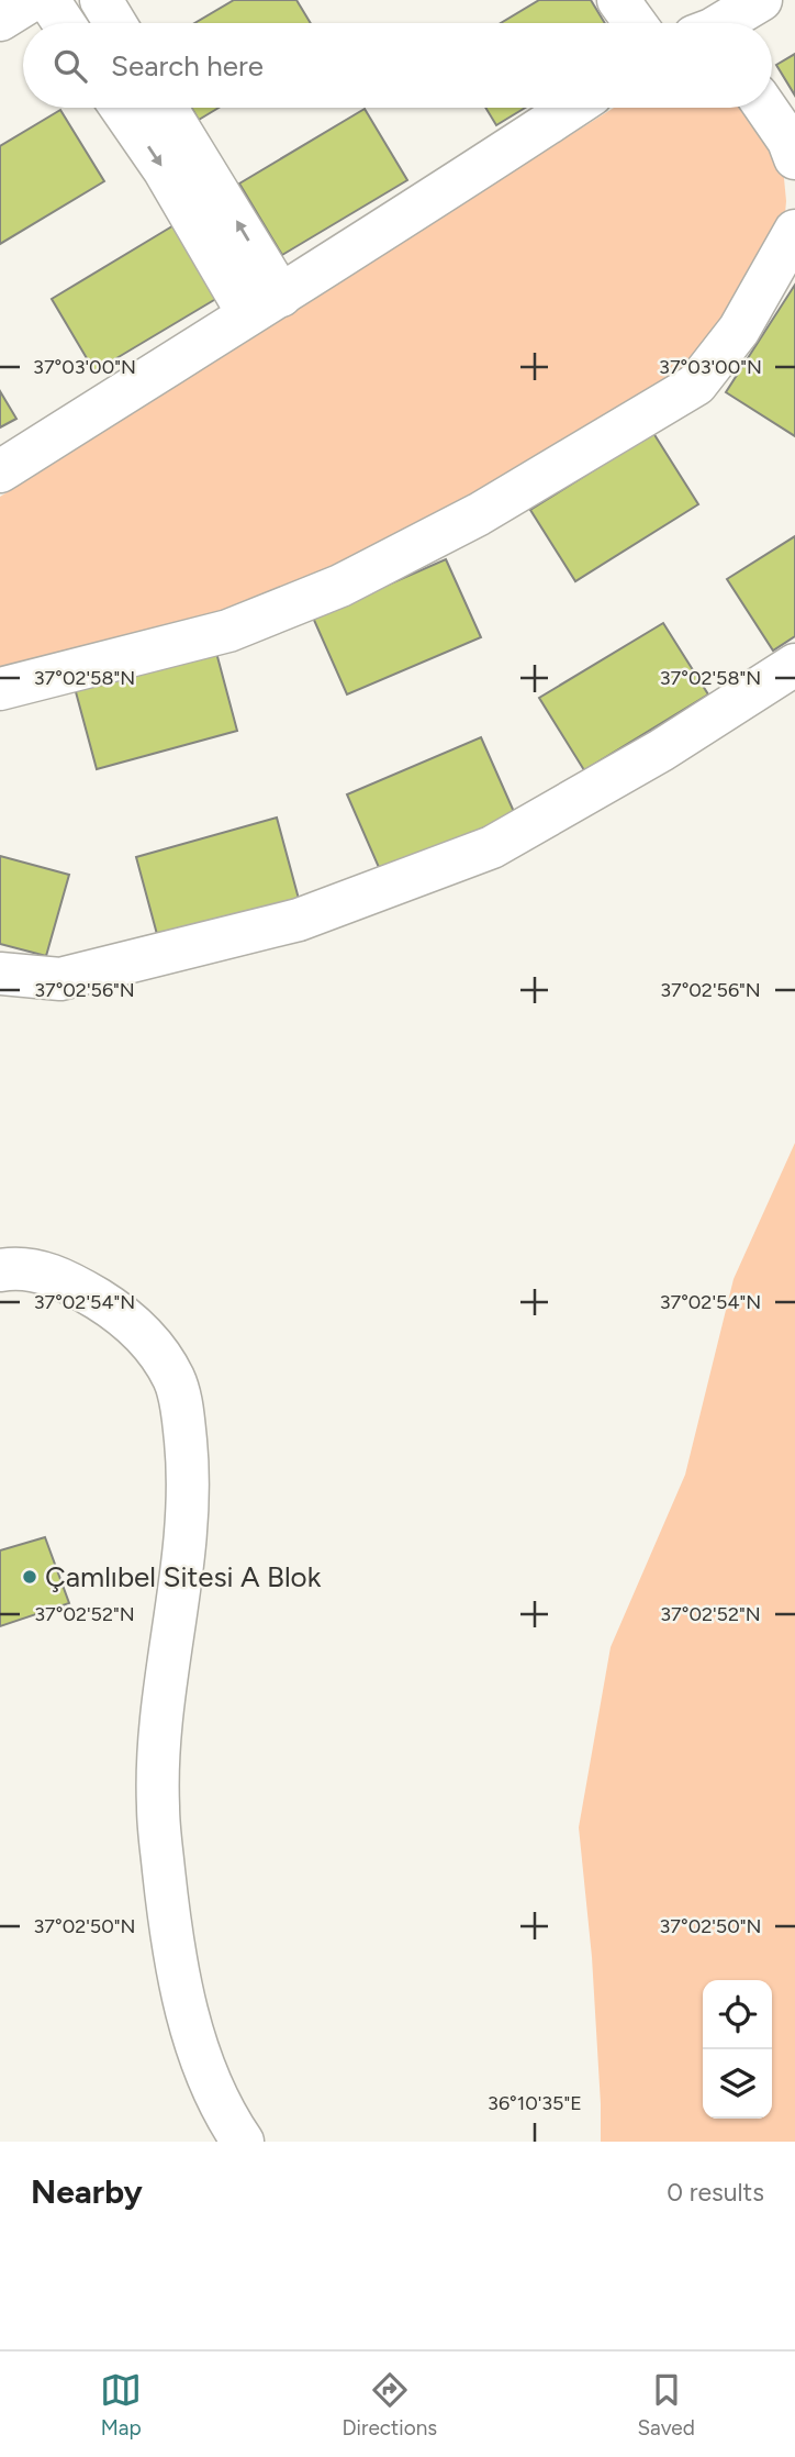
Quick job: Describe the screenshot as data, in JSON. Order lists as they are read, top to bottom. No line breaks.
{"places":["Çamlıbel Sitesi A Blok"],"page":{"search":"Search here","heading":["Nearby","0 results"],"nav":["Map","Directions","Saved"]},"coordinates":["37°03'00\"N","37°02'58\"N","37°02'56\"N","37°02'54\"N","37°02'52\"N","37°02'50\"N","36°10'35\"E"]}
